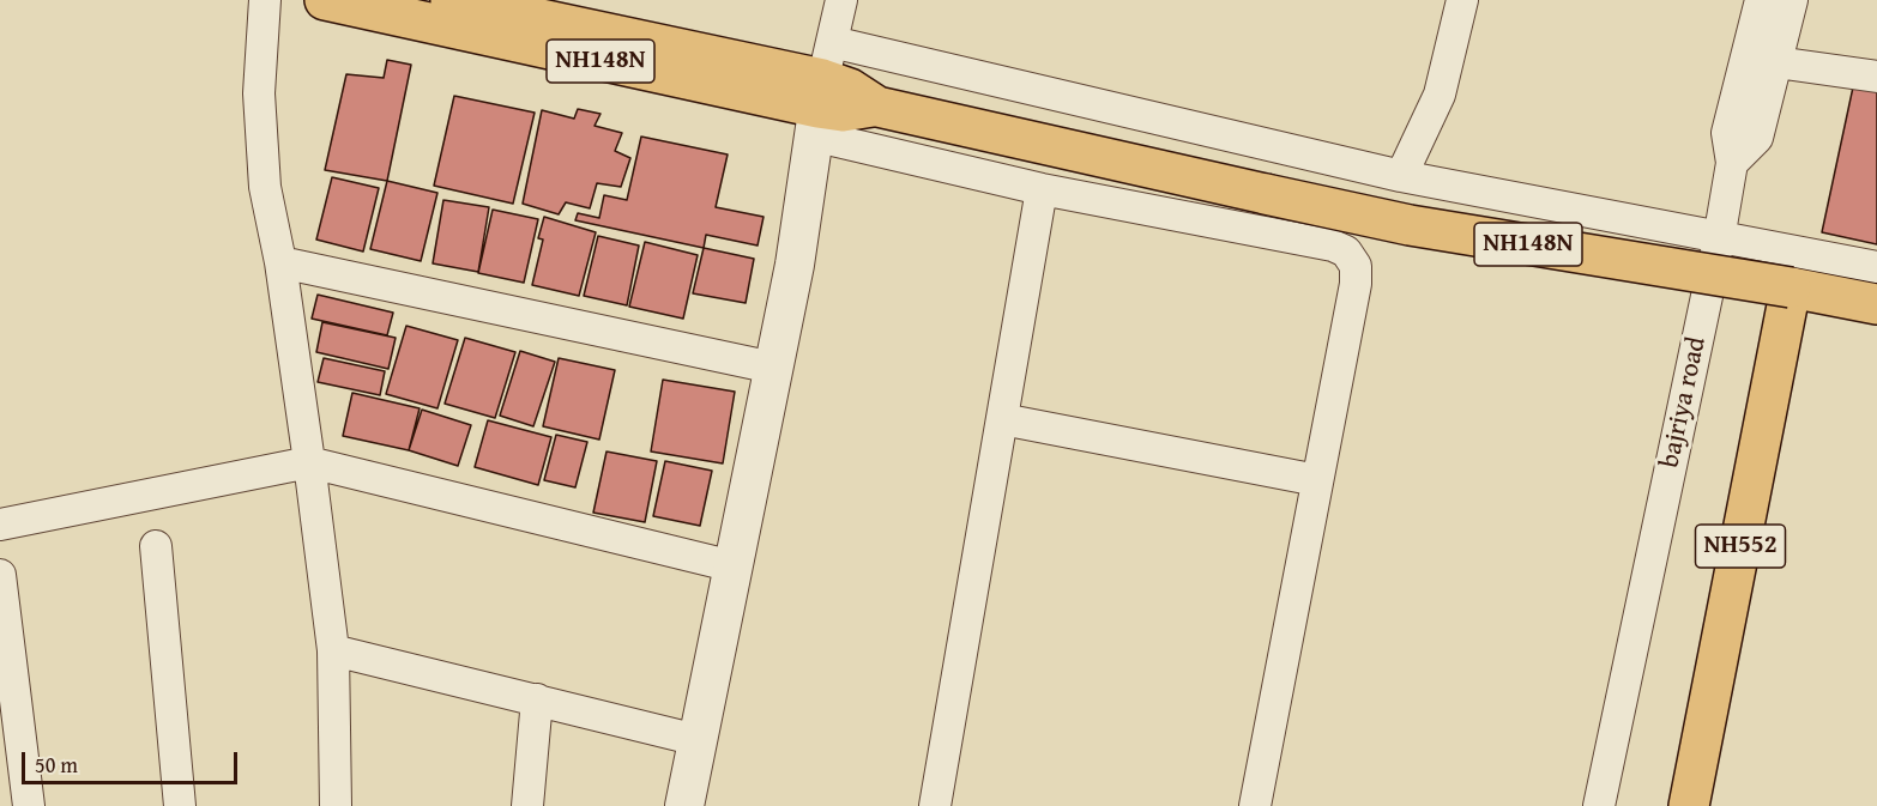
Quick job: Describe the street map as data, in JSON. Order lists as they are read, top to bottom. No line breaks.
{"streets":{"highway":["NH148N","NH552"],"street":["bajriya road"]},"crossings":[["NH148N","NH552"]],"scale_bar":"50 m"}
